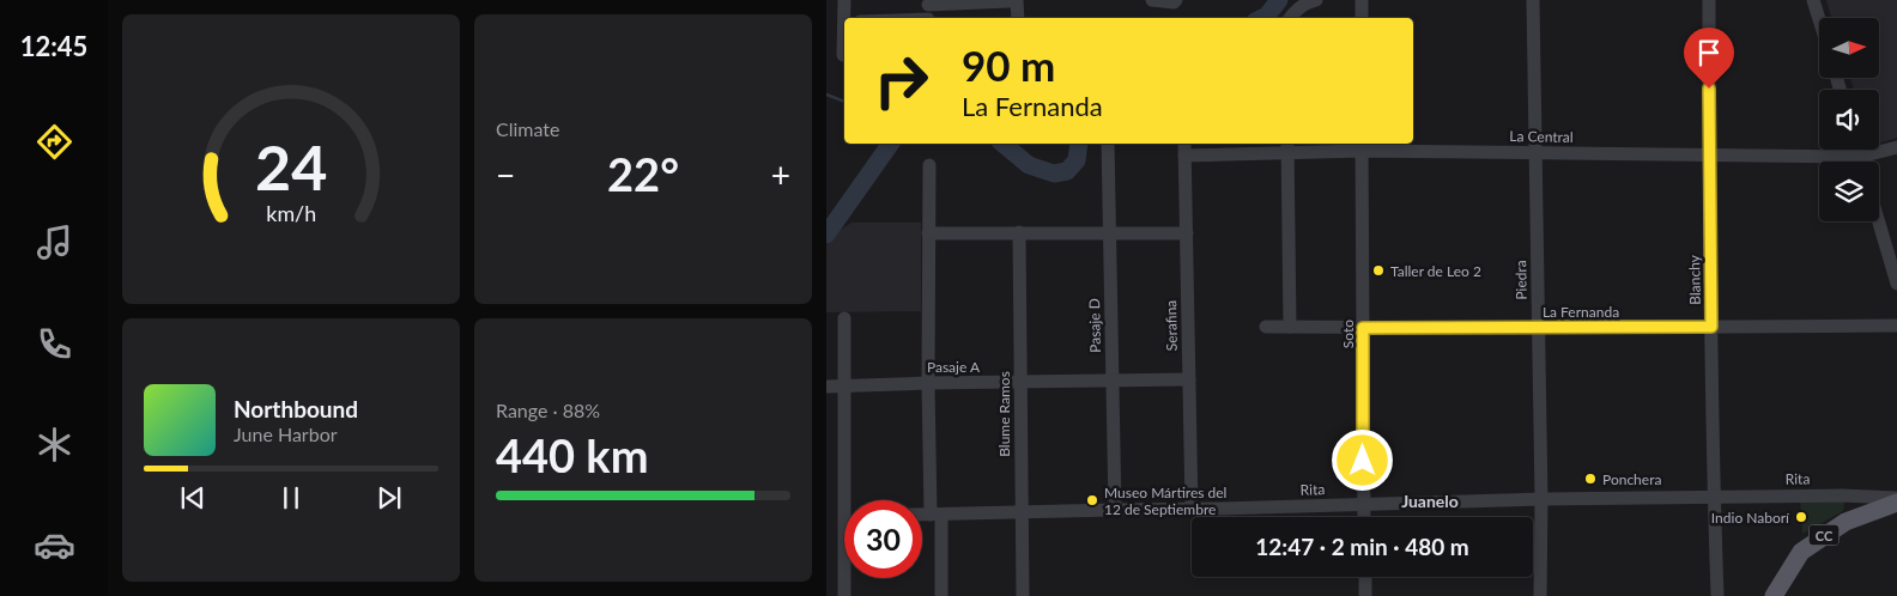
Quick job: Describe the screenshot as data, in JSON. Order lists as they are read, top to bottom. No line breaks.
{"streets":{"main road":["CC"],"street":["La Central","Piedra","Blanchy","La Fernanda","Pasaje D","Serafina","Soto","Pasaje A","Blume Ramos","Rita"]},"crossings":[["La Central","Piedra"],["La Central","Blanchy"],["La Central","Serafina"],["La Central","Soto"],["Piedra","La Fernanda"],["Piedra","Rita"],["Blanchy","La Fernanda"],["Blanchy","Rita"],["La Fernanda","Soto"],["Pasaje D","Pasaje A"],["Pasaje D","Rita"],["Serafina","Pasaje A"],["Serafina","Rita"],["Soto","Rita"],["Pasaje A","Blume Ramos"],["Blume Ramos","Rita"]],"districts":["Juanelo"],"places":["Taller de Leo 2","Ponchera","Museo Mártires del 12 de Septiembre","Indio Naborí"],"north":"right","page":{"tabs":"12:45","tile":["Climate",["Range · 88%","440 km"]],"turn":["90 m","La Fernanda"],"heat":["−","22°","+"],"song":["Northbound","June Harbor"],"limit":"30","trip":"12:47 · 2 min · 480 m","gauge":["24","km/h"]}}
